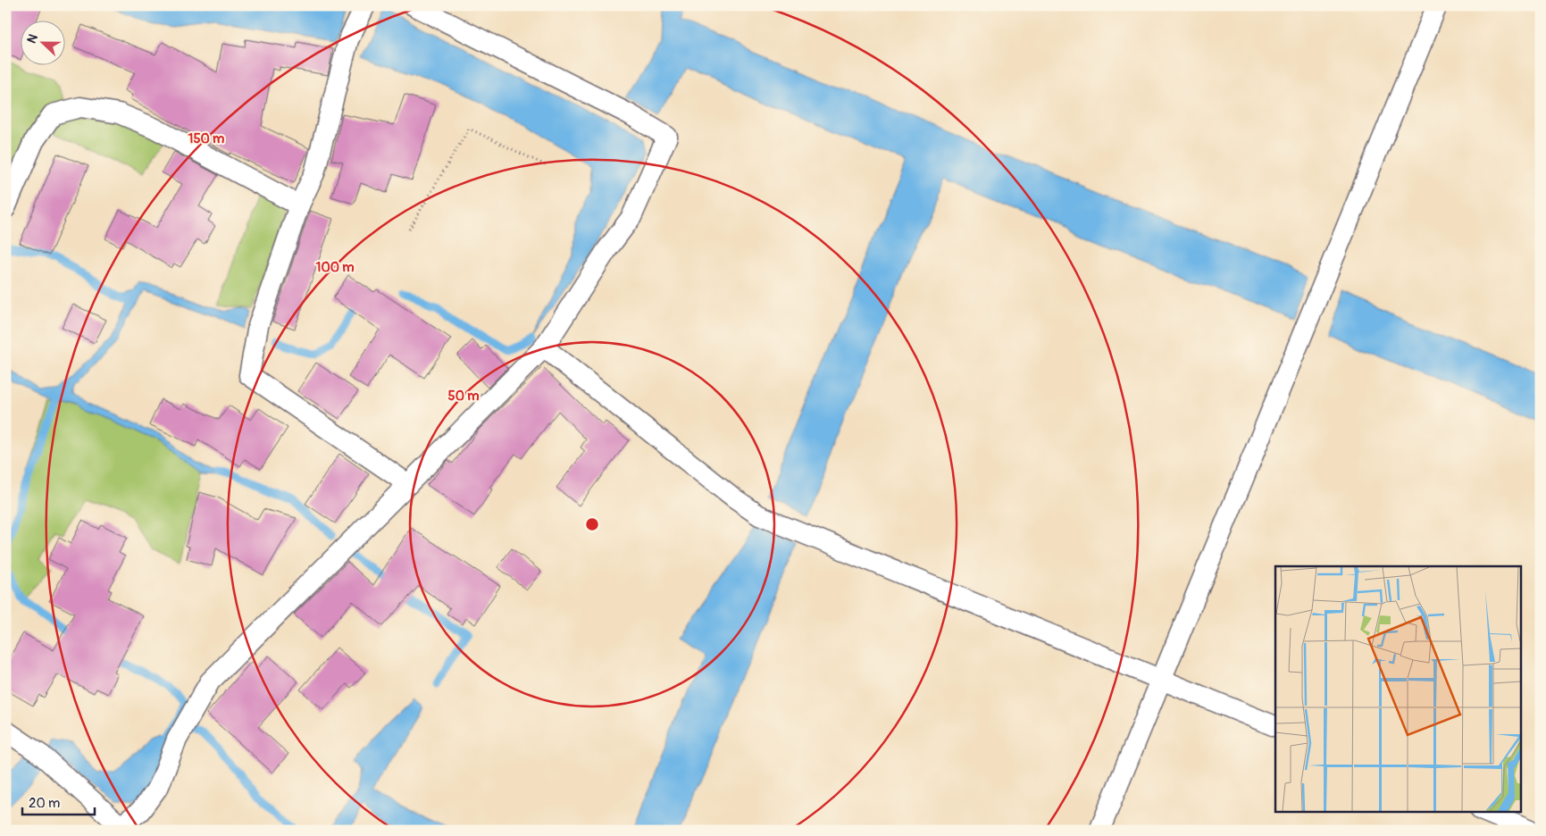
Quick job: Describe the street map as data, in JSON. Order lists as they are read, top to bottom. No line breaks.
{"scale_bar":"20 m","north":"left","rings":["150 m","100 m","50 m"]}
